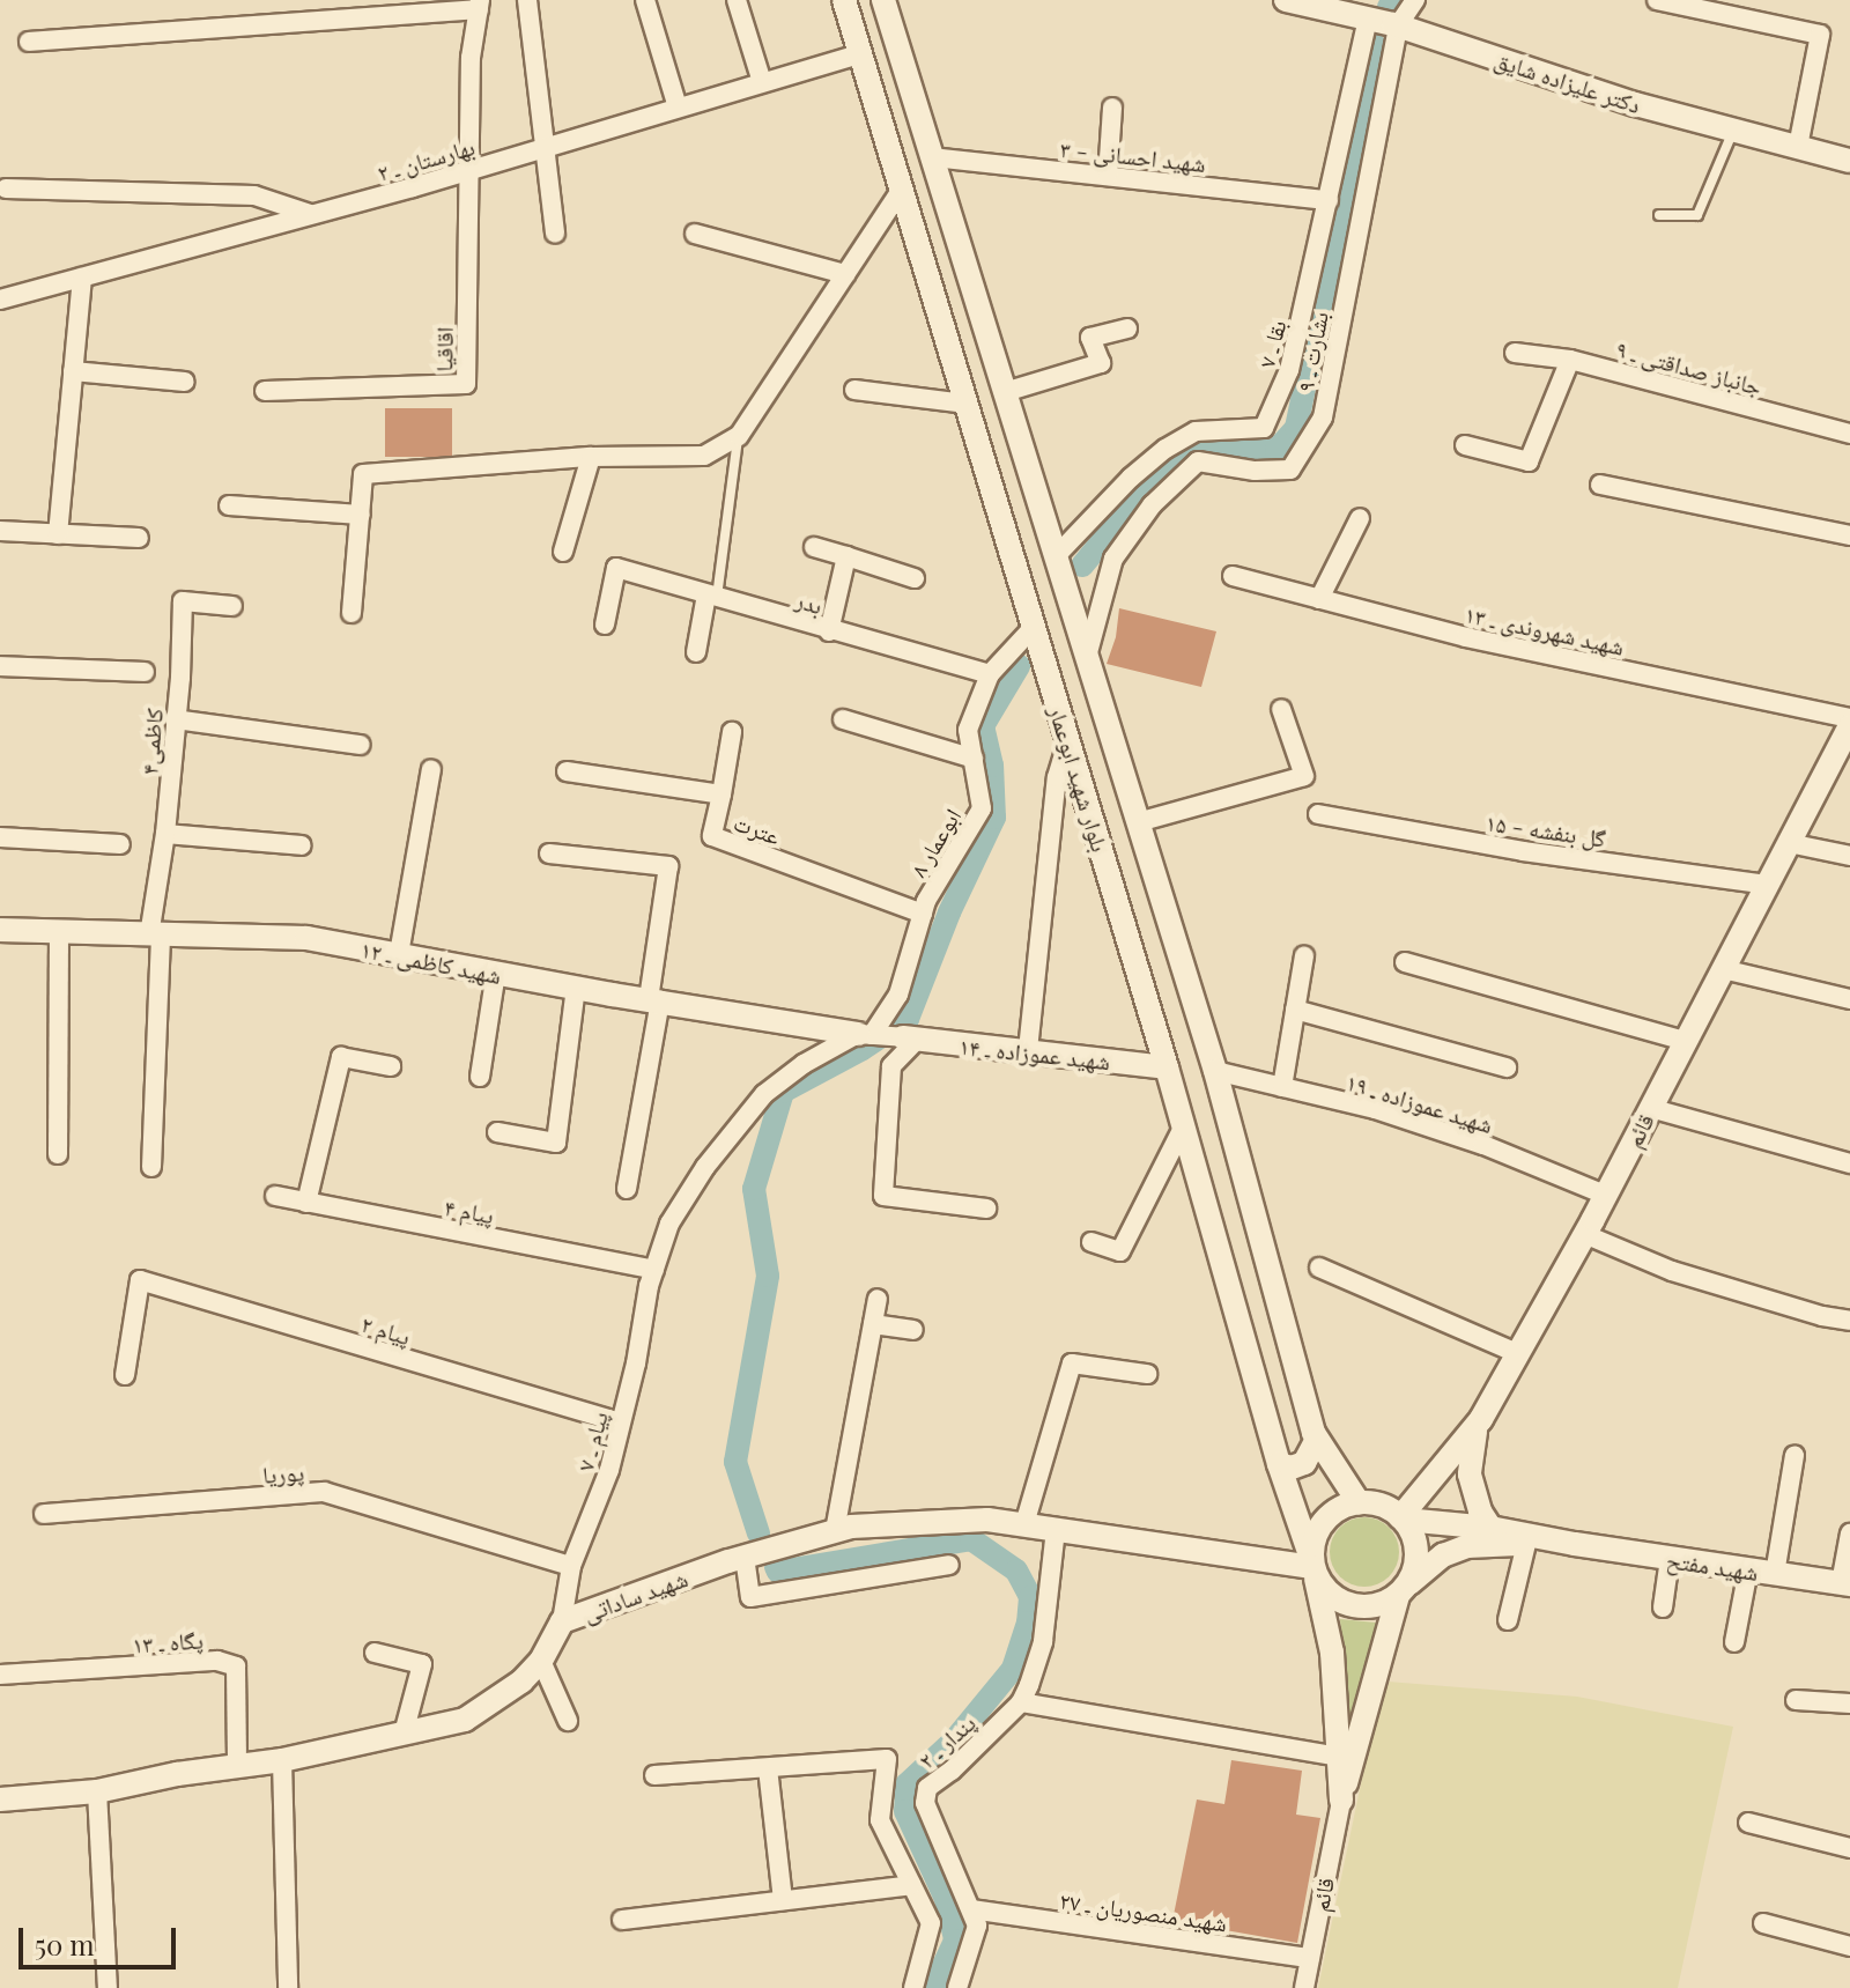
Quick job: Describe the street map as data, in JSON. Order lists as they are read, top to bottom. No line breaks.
{"streets":{"street":["دکتر علیزاده شایق","شهید احسانی - ۳","بهارستان ـ ۲","بقا ـ ۷","اقاقیا","بشارت ـ ۹","جانباز صداقتی ـ ۹","بدر","شهید شهروندی ـ ۱۳","کاظمی۴","بلوار شهید ابوعمار","عترت","گل بنفشه - ۱۵","ابوعمار ۸","شهید کاظمی ـ ۱۲","شهید عموزاده ـ ۱۴","شهید عموزاده ـ ۱۹","قائم","پیام ۴","پیام ۲","پیام ـ ۷","پوریا","شهید مفتح","شهید ساداتی","پگاه ـ ۱۳","پندار ـ ۲","شهید منصوریان ـ ۲۷"]},"crossings":[["دکتر علیزاده شایق","بقا ـ ۷"],["دکتر علیزاده شایق","بشارت ـ ۹"],["شهید احسانی - ۳","بقا ـ ۷"],["شهید احسانی - ۳","بلوار شهید ابوعمار"],["بهارستان ـ ۲","اقاقیا"],["بهارستان ـ ۲","بلوار شهید ابوعمار"],["بقا ـ ۷","بلوار شهید ابوعمار"],["بشارت ـ ۹","بلوار شهید ابوعمار"],["بدر","ابوعمار ۸"],["کاظمی۴","شهید کاظمی ـ ۱۲"],["بلوار شهید ابوعمار","ابوعمار ۸"],["بلوار شهید ابوعمار","شهید عموزاده ـ ۱۴"],["بلوار شهید ابوعمار","شهید عموزاده ـ ۱۹"],["بلوار شهید ابوعمار","قائم"],["بلوار شهید ابوعمار","شهید ساداتی"],["عترت","ابوعمار ۸"],["گل بنفشه - ۱۵","قائم"],["ابوعمار ۸","شهید کاظمی ـ ۱۲"],["ابوعمار ۸","پیام ـ ۷"],["شهید کاظمی ـ ۱۲","پیام ـ ۷"],["شهید عموزاده ـ ۱۹","قائم"],["قائم","شهید ساداتی"],["قائم","شهید منصوریان ـ ۲۷"],["پیام ۴","پیام ـ ۷"],["پیام ۲","پیام ـ ۷"],["پیام ـ ۷","پوریا"],["پیام ـ ۷","شهید ساداتی"],["شهید ساداتی","پگاه ـ ۱۳"],["شهید ساداتی","پندار ـ ۲"],["پندار ـ ۲","شهید منصوریان ـ ۲۷"]],"scale_bar":"50 m"}
